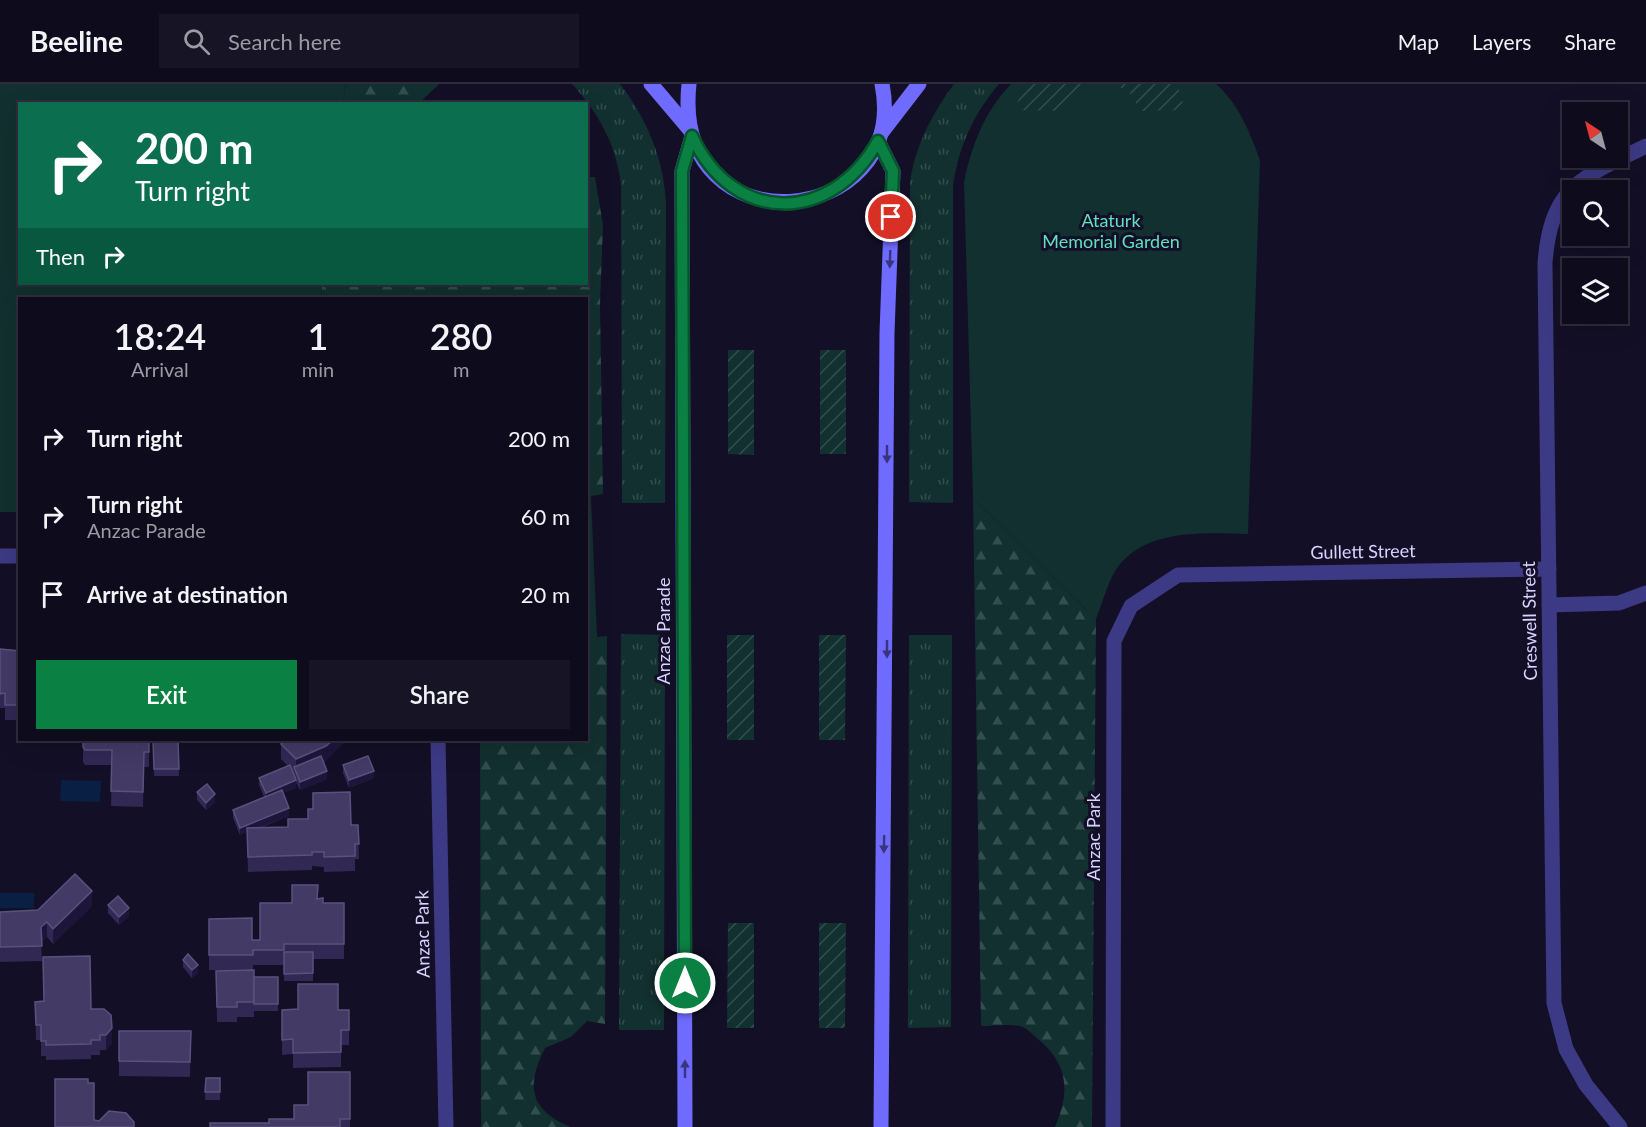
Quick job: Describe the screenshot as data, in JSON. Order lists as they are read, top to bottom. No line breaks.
{"streets":{"main road":["Anzac Parade"],"street":["Gullett Street","Creswell Street","Anzac Park"]},"crossings":[["Gullett Street","Creswell Street"],["Gullett Street","Anzac Park"]],"one_way":["Anzac Parade"],"parks":["Ataturk Memorial Garden"],"north":"top left","page":{"header":"Beeline","search":"Search here","nav":["Map","Layers","Share"],"turn":["200 m","Turn right"],"then":"Then","eta":["18:24","Arrival","1","min","280","m"],"list":[{"name":"Turn right","value":"200 m"},{"name":"Turn right","note":"Anzac Parade","value":"60 m"},{"name":"Arrive at destination","value":"20 m"}],"buttons":["Exit","Share"]}}
